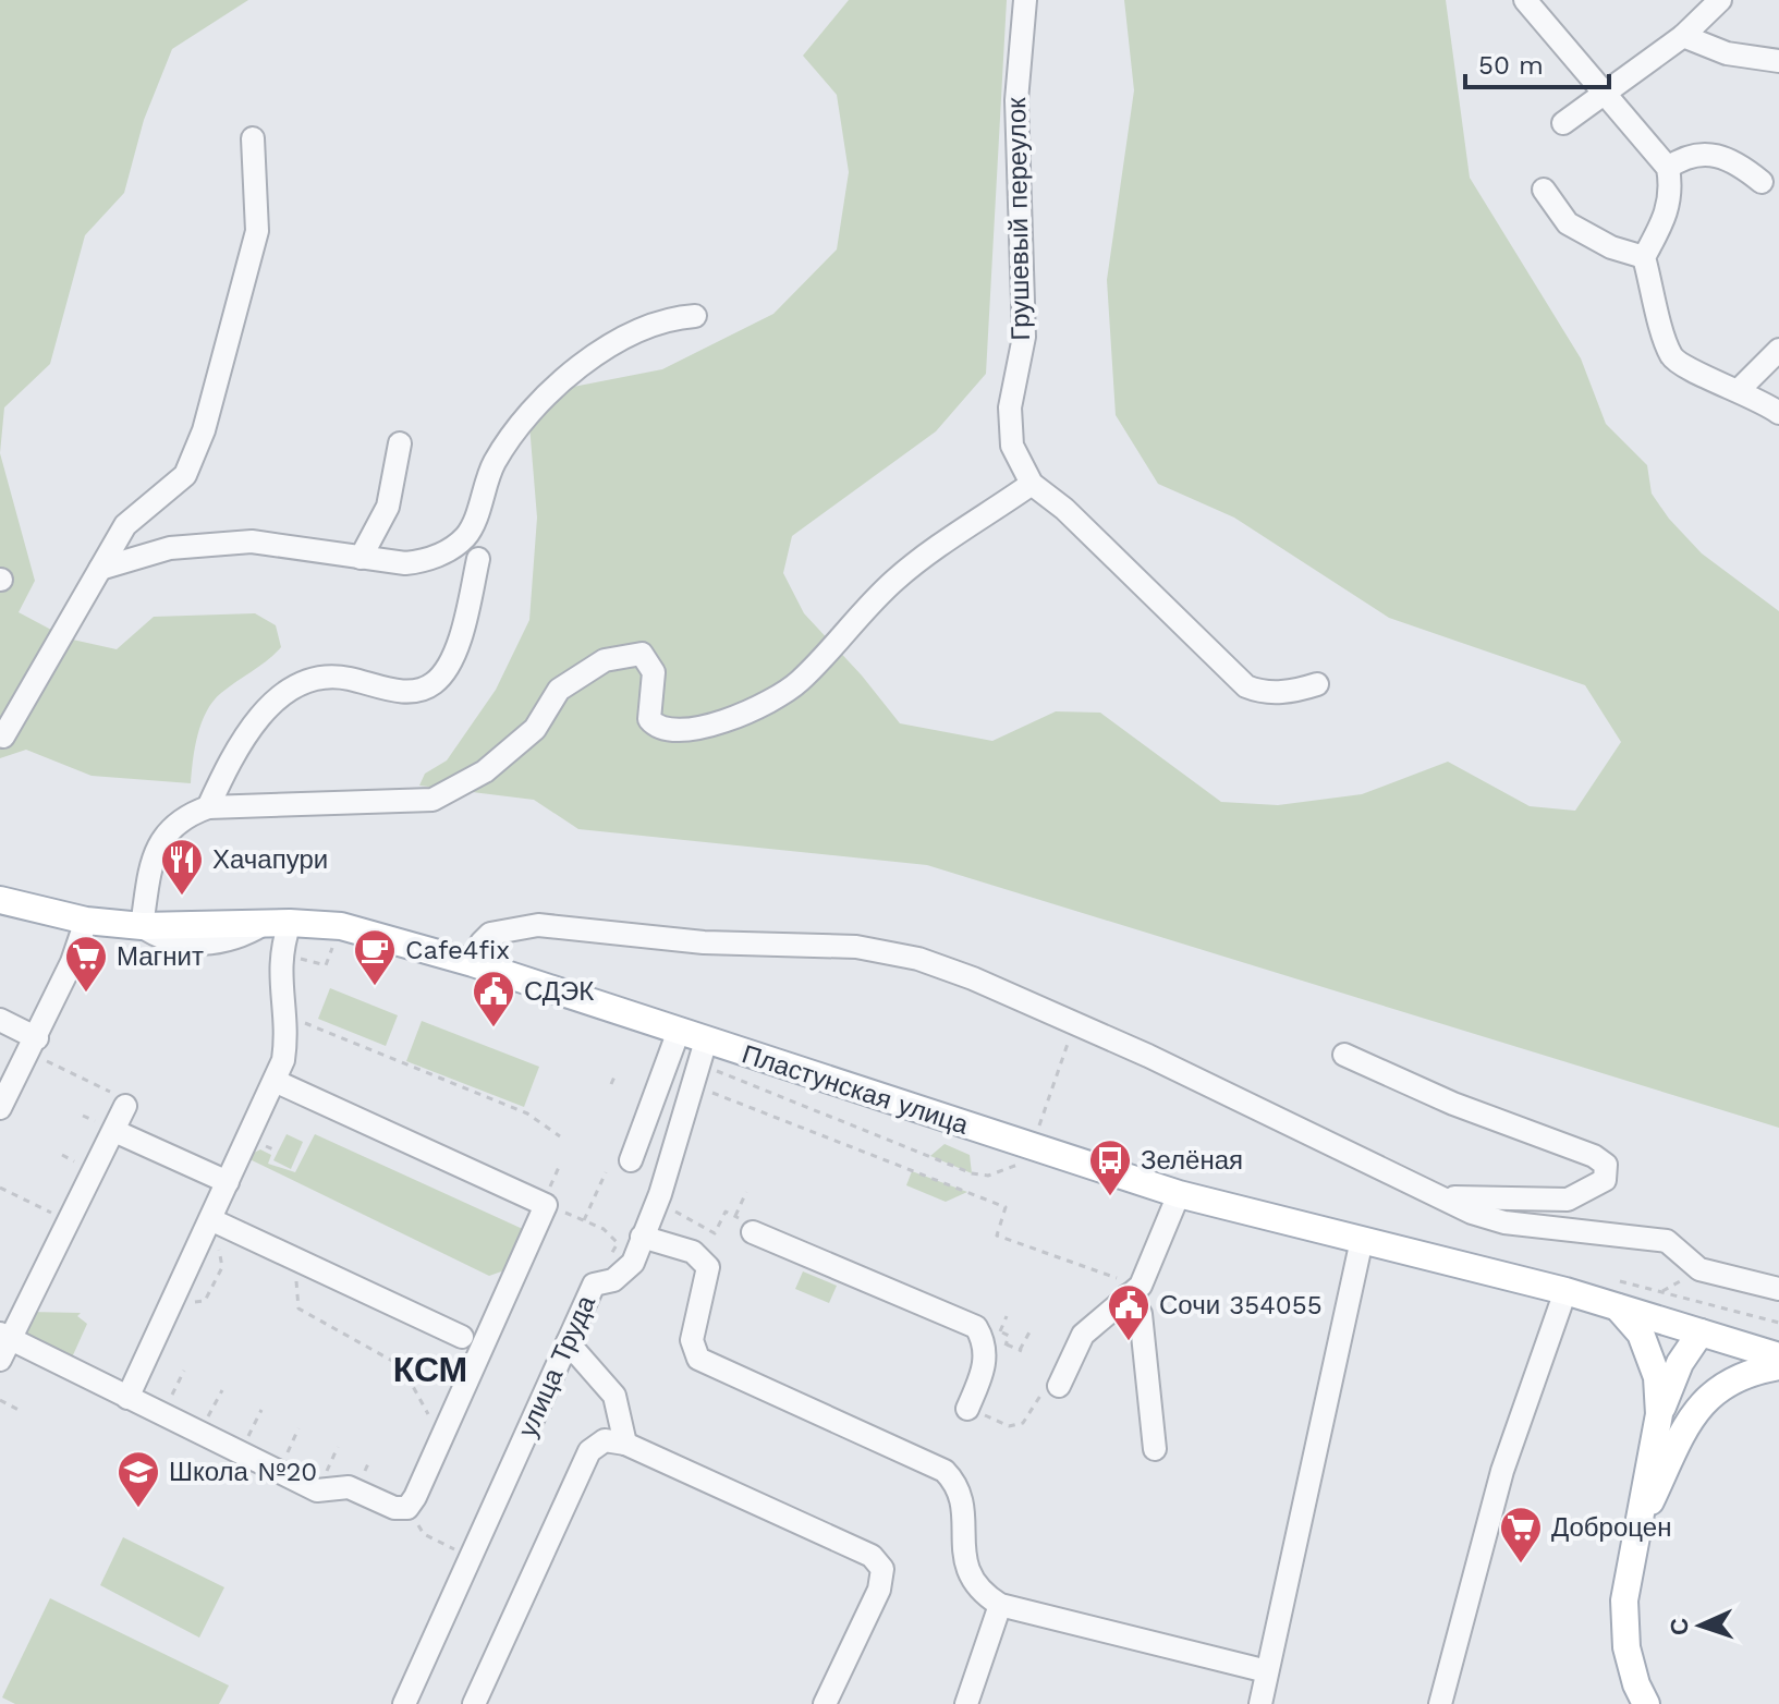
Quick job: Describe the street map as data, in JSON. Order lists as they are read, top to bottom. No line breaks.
{"streets":{"main road":["Пластунская улица"],"street":["Грушевый переулок","улица Труда"]},"crossings":[["Пластунская улица","улица Труда"]],"districts":["КСМ"],"places":{"restaurant":["Хачапури"],"cafe":["Cafe4fix"],"supermarket":["Магнит","Доброцен"],"public building":["СДЭК","Сочи 354055"],"bus stop":["Зелёная"],"school or university":["Школа №20"]},"scale_bar":"50 m","north":"left"}
